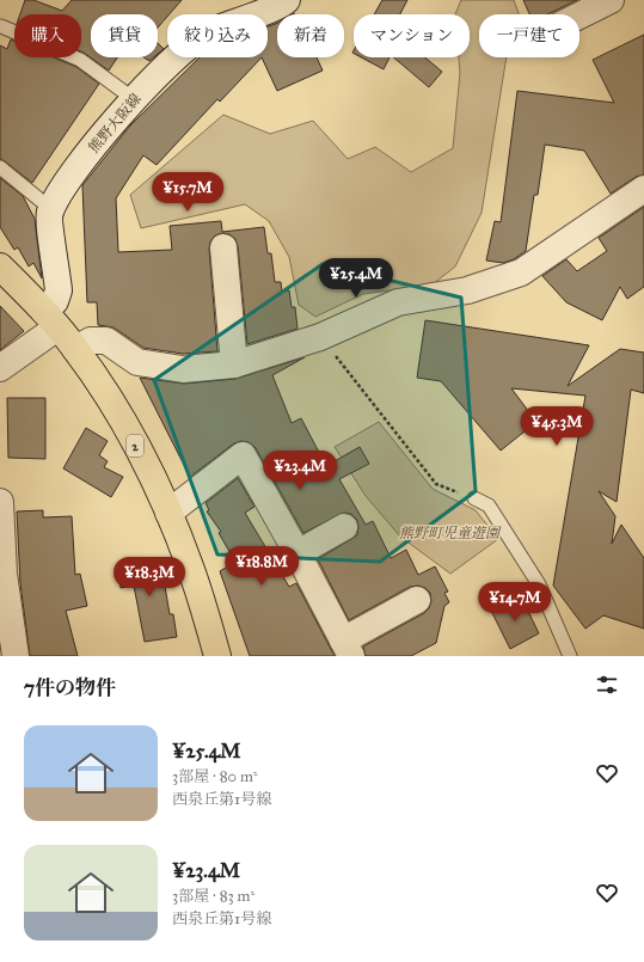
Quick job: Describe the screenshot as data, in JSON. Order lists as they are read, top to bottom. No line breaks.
{"streets":{"main road":["2"],"street":["熊野大阪線"]},"crossings":[["熊野大阪線","2"]],"parks":["熊野町児童遊園"],"page":{"chip":["購入","賃貸","絞り込み","新着","マンション","一戸建て"],"price":["¥15.7M","¥25.4M","¥45.3M","¥23.4M","¥18.8M","¥18.3M","¥14.7M"],"heading":"7件の物件","list":[{"name":"¥25.4M","note":"3部屋 · 80 m² · 西泉丘第1号線"},{"name":"¥23.4M","note":"3部屋 · 83 m² · 西泉丘第1号線"}]}}
